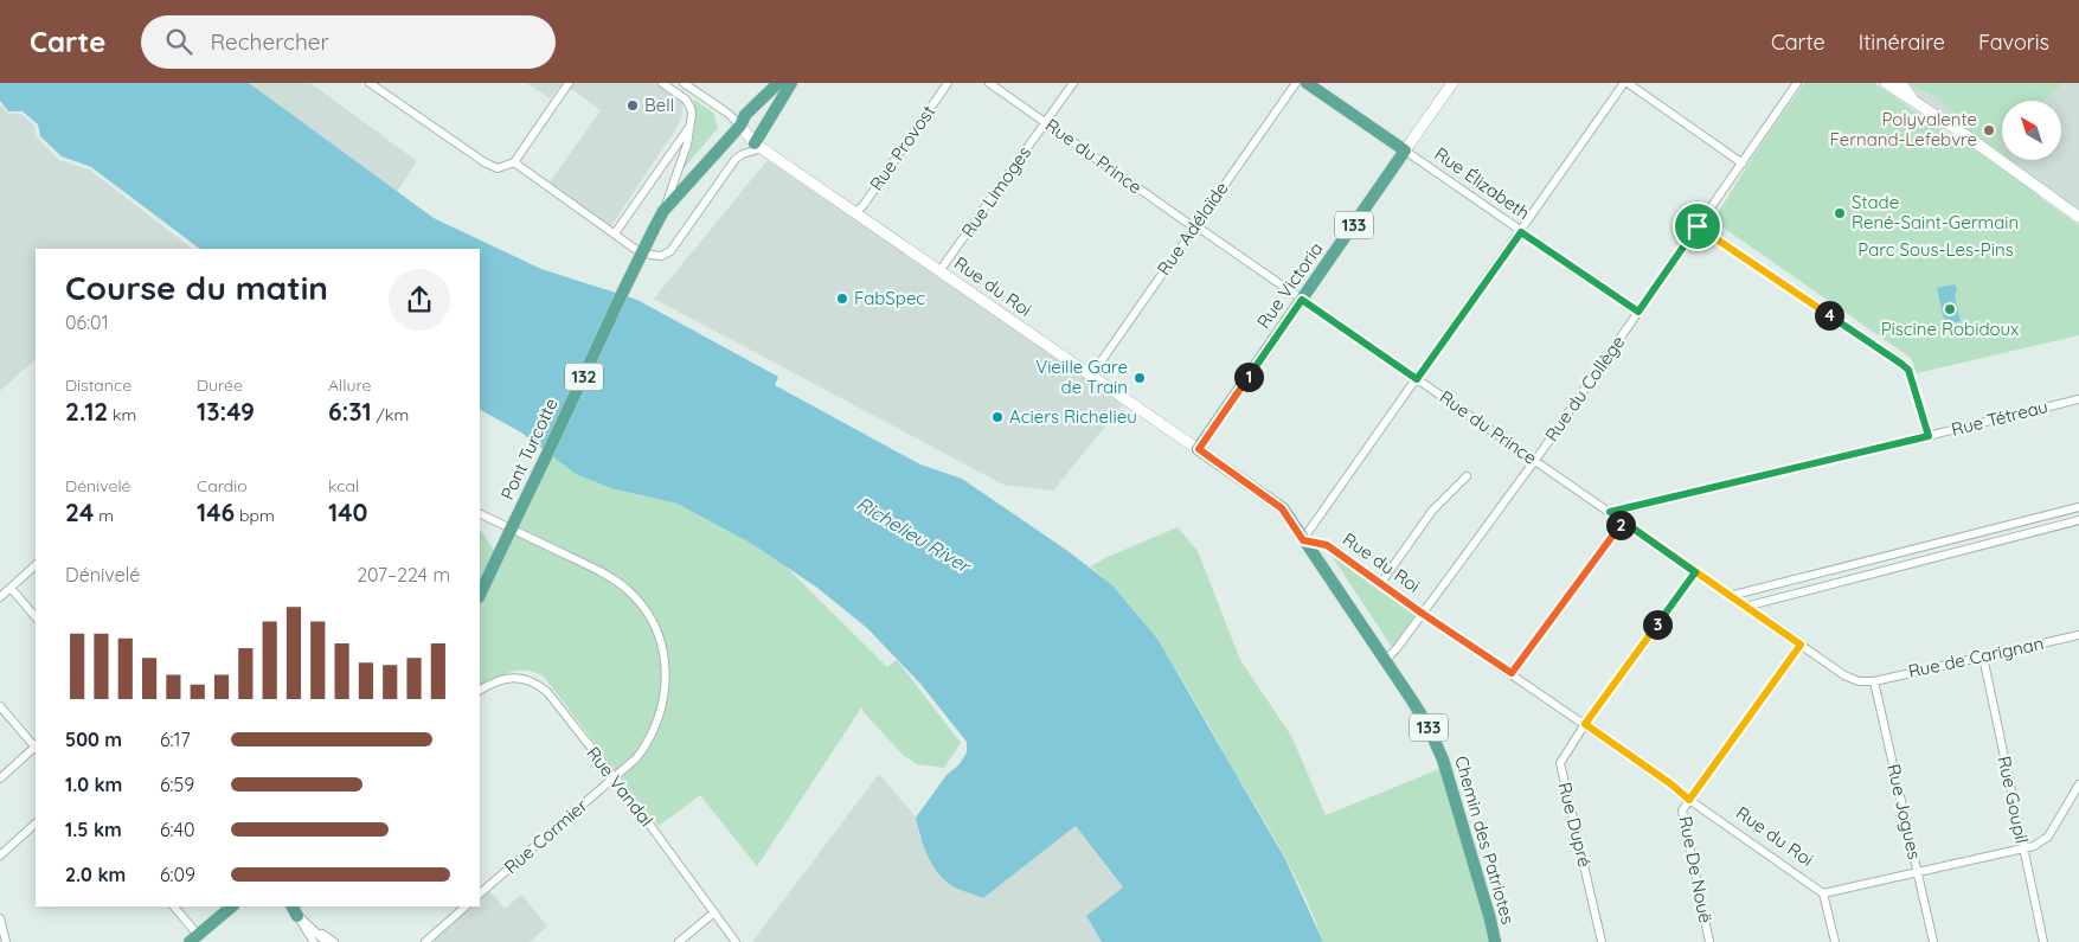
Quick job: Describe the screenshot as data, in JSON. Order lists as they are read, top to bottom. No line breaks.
{"streets":{"main road":["Rue Élizabeth","133","Rue Victoria","Rue du Roi","132","Pont Turcotte","Chemin des Patriotes"],"street":["Rue Provost","Rue du Prince","Rue Limoges","Rue Adélaïde","Rue du Collège","Rue Tétreau","Rue de Carignan","Rue Vandal","Rue Goupil","Rue Jogues","Rue Dupré","Rue Cormier","Rue De Nouë"]},"crossings":[["Rue Provost","Rue du Roi"],["Rue du Prince","Rue Limoges"],["Rue du Prince","Rue Adélaïde"],["Rue du Prince","Rue Victoria"],["Rue du Prince","Rue du Collège"],["Rue du Prince","Rue Tétreau"],["Rue du Prince","Rue de Carignan"],["Rue du Prince","Rue Jogues"],["Rue du Prince","Rue Dupré"],["Rue Élizabeth","Rue Victoria"],["Rue Élizabeth","Rue du Collège"],["Rue Limoges","Rue du Roi"],["Rue Adélaïde","Rue du Roi"],["Rue Victoria","Rue du Roi"],["Rue du Roi","132"],["Rue du Roi","Rue du Collège"],["Rue du Roi","Rue Dupré"],["Rue du Roi","Chemin des Patriotes"],["Rue du Roi","Rue De Nouë"],["132","Pont Turcotte"],["Rue du Collège","Chemin des Patriotes"],["Rue de Carignan","Rue Goupil"],["Rue de Carignan","Rue Jogues"],["Rue Vandal","Rue Cormier"]],"water":["Richelieu River"],"parks":["Parc Sous-Les-Pins"],"places":["Bell","Polyvalente Fernand-Lefebvre","Stade René-Saint-Germain","FabSpec","Piscine Robidoux","Vieille Gare de Train","Aciers Richelieu"],"north":"top left","page":{"header":"Carte","search":"Rechercher","nav":["Carte","Itinéraire","Favoris"],"heading":["Course du matin","06:01"],"pins":["4","1","2","3"],"stats":[["Distance","2.12 km"],["Durée","13:49"],["Allure","6:31 /km"],["Dénivelé","24 m"],["Cardio","146 bpm"],["kcal","140"]],"chart":["Dénivelé","207–224 m"],"list":[{"name":"500 m","note":"6:17"},{"name":"1.0 km","note":"6:59"},{"name":"1.5 km","note":"6:40"},{"name":"2.0 km","note":"6:09"}]}}
